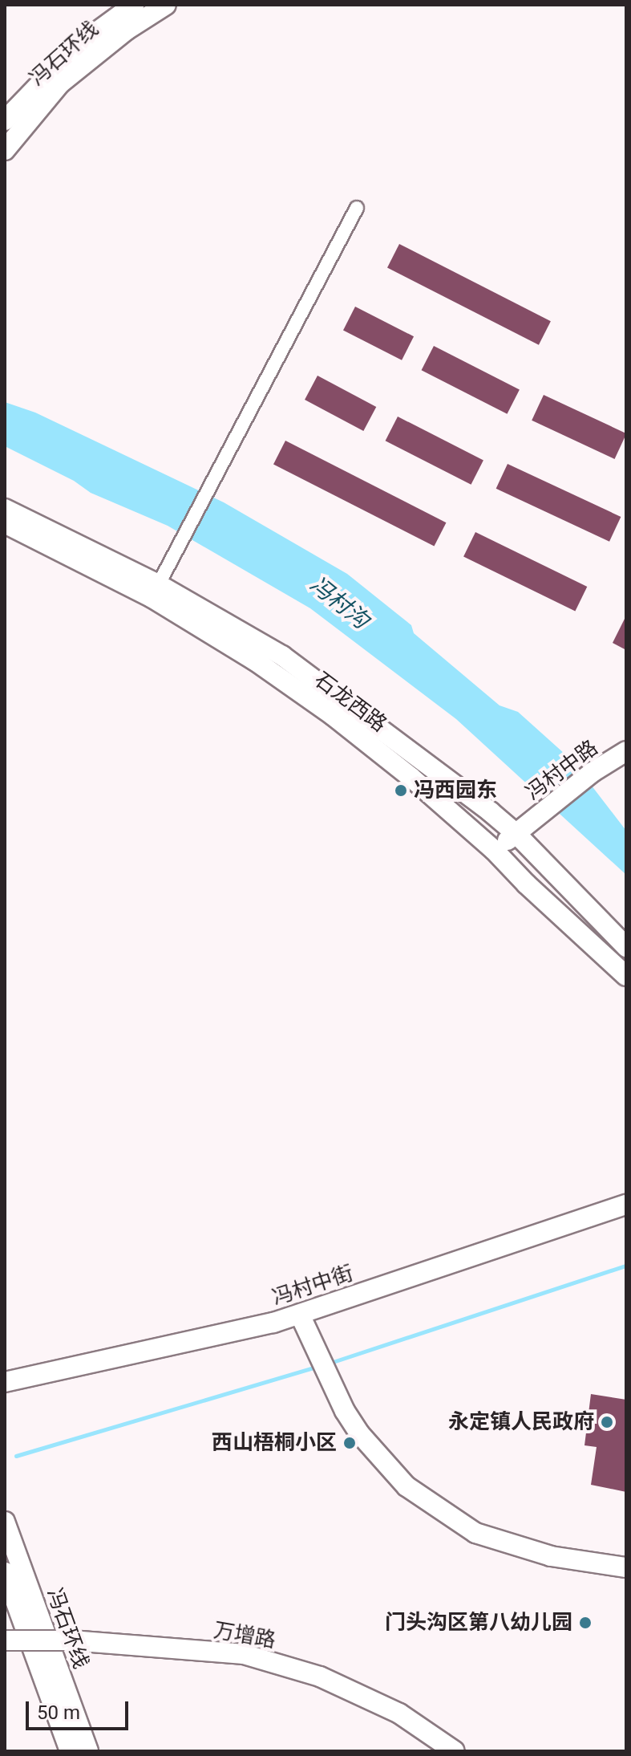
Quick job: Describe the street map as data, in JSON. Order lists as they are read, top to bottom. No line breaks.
{"streets":{"main road":["冯石环线","石龙西路","冯村中路","冯村中街","万增路"]},"crossings":[["石龙西路","冯村中路"]],"water":["冯村沟"],"places":["冯西园东","永定镇人民政府","西山梧桐小区","门头沟区第八幼儿园"],"scale_bar":"50 m"}
